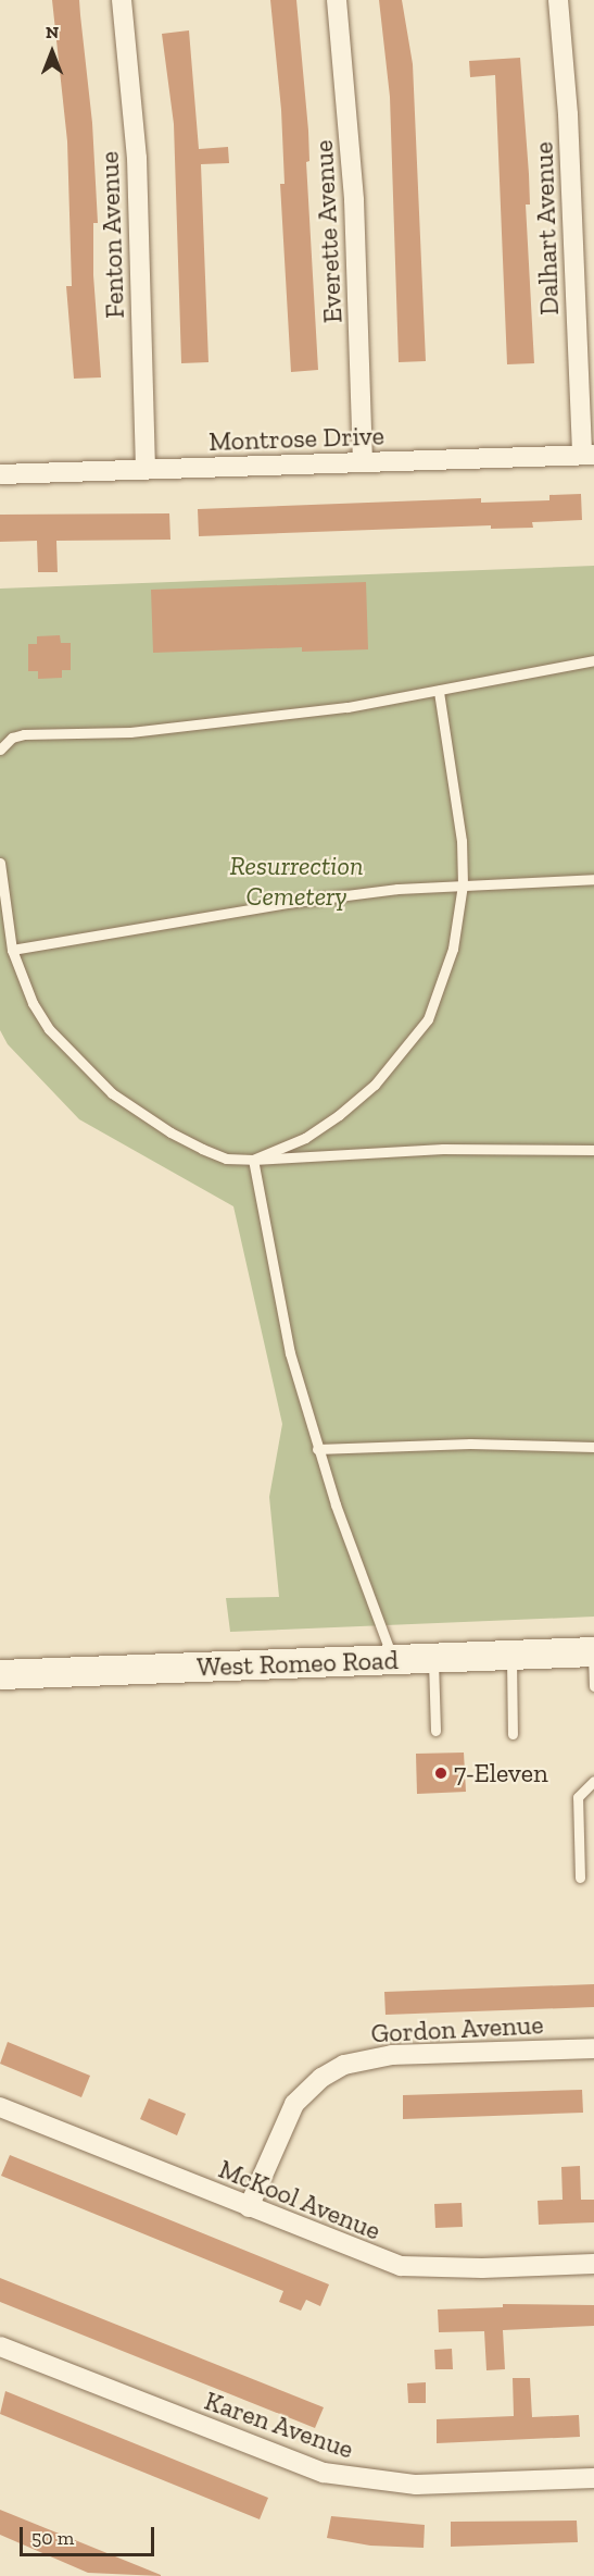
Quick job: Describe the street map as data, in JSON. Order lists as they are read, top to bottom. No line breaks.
{"streets":{"main road":["West Romeo Road"],"street":["Dalhart Avenue","Everette Avenue","Fenton Avenue","Montrose Drive","Gordon Avenue","McKool Avenue","Karen Avenue"]},"crossings":[["Dalhart Avenue","Montrose Drive"],["Everette Avenue","Montrose Drive"],["Fenton Avenue","Montrose Drive"],["Gordon Avenue","McKool Avenue"]],"parks":["Resurrection Cemetery"],"places":["7-Eleven"],"scale_bar":"50 m","north":"top"}
